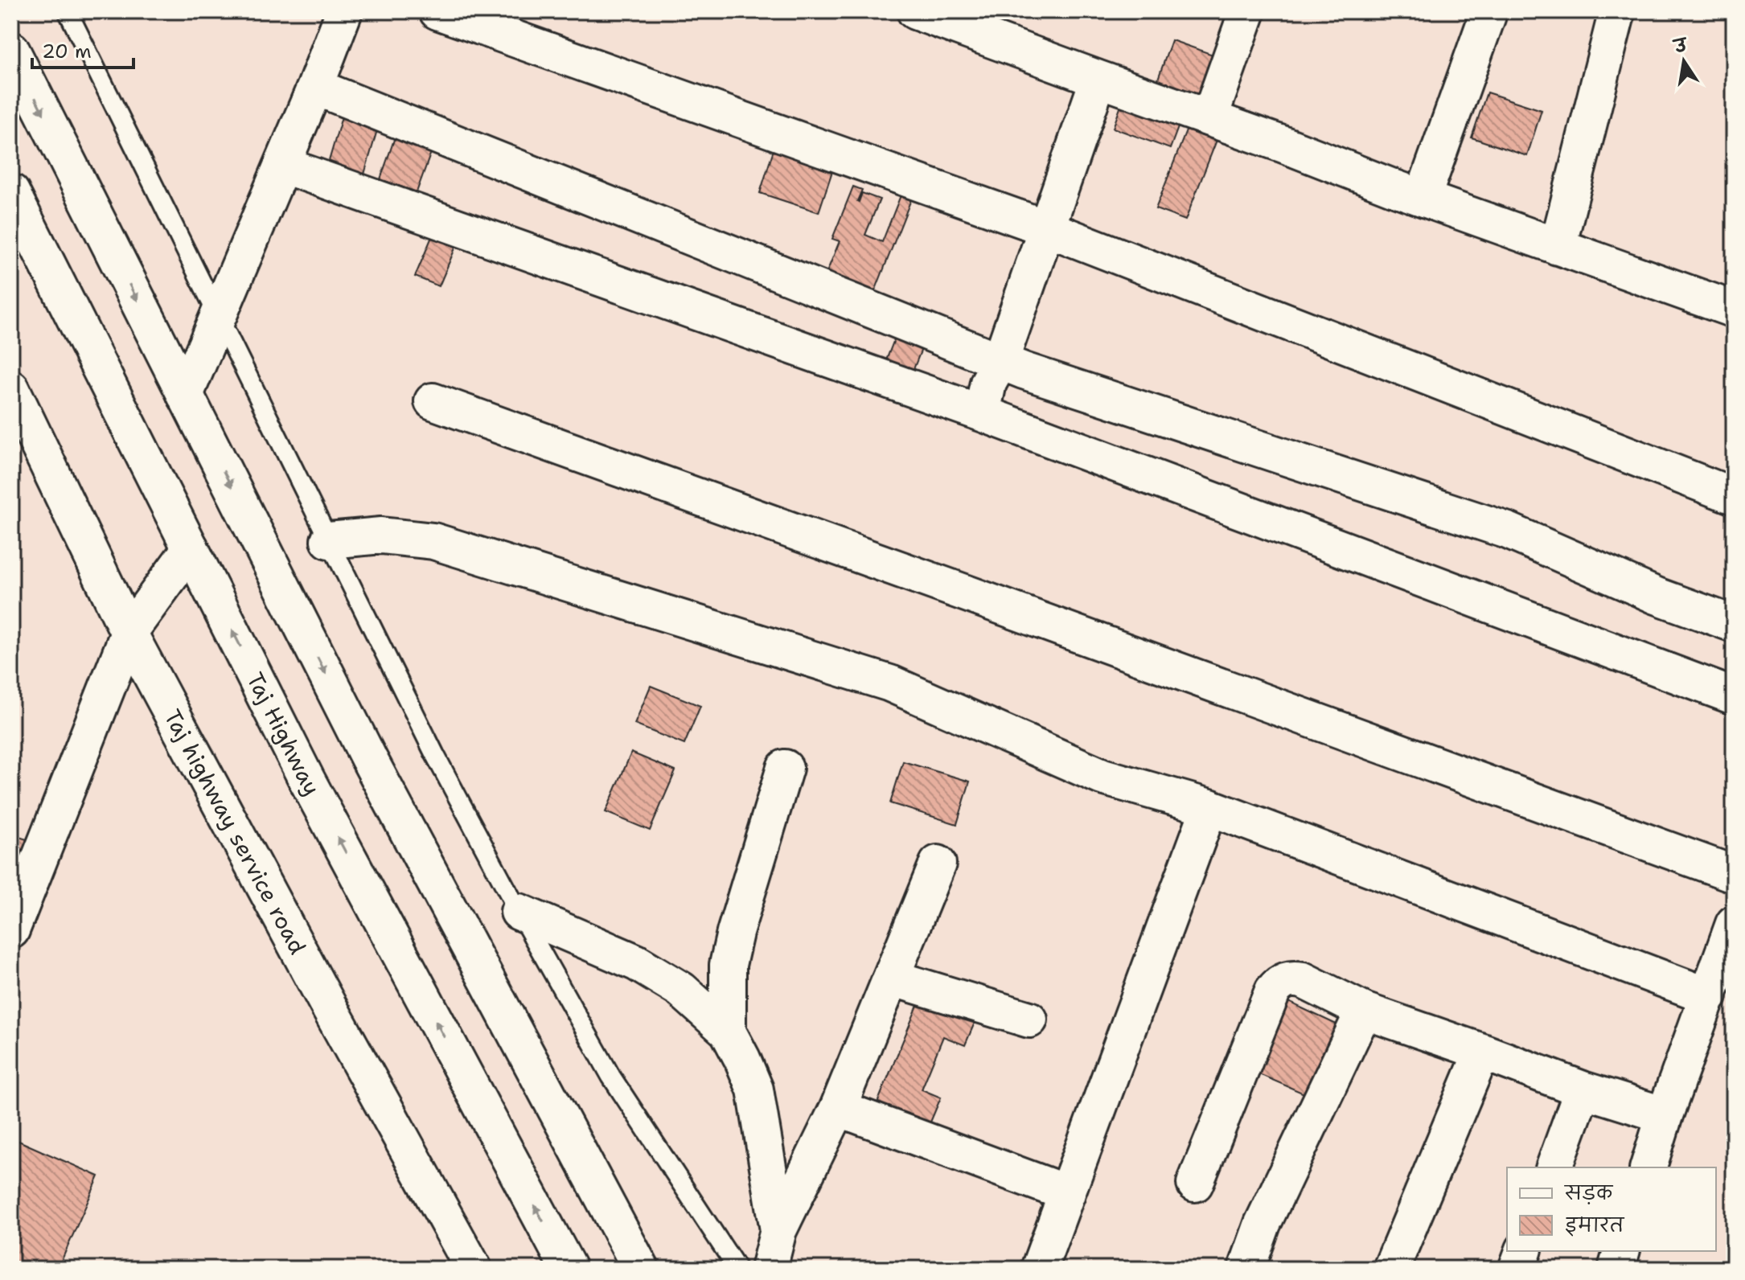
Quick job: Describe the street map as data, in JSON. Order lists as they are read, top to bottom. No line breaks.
{"streets":{"street":["Taj Highway","Taj highway service road"]},"legend":["सड़क","इमारत"],"scale_bar":"20 m","north":"top"}
